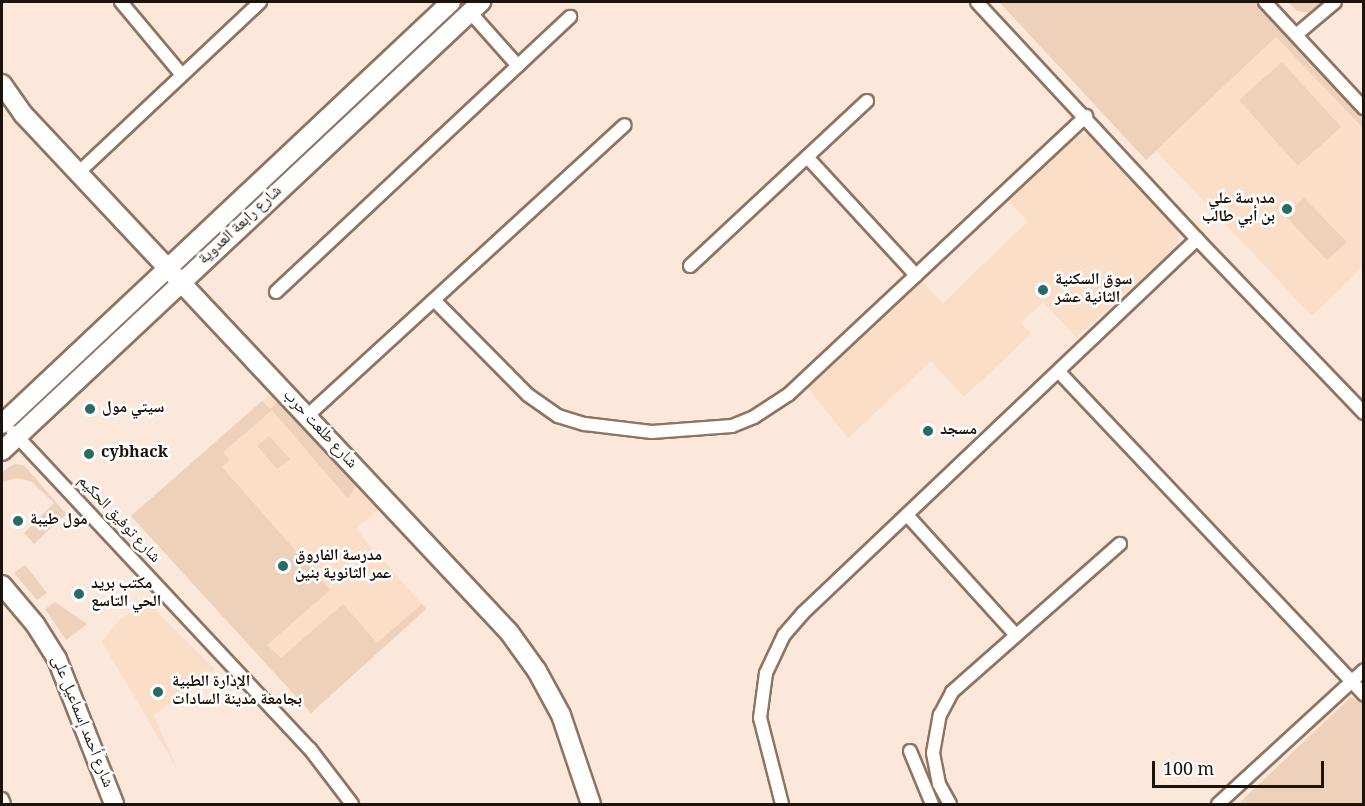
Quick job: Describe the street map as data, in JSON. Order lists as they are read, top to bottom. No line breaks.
{"streets":{"street":["شارع رابعة العدوية","شارع طلعت حرب","شارع توفيق الحكيم","شارع أحمد إسماعيل على"]},"crossings":[["شارع رابعة العدوية","شارع طلعت حرب"],["شارع رابعة العدوية","شارع توفيق الحكيم"]],"places":["مدرسة علي بن أبي طالب","سوق السكنية الثانية عشر","سيتي مول","مسجد","cybhack","مول طيبة","مدرسة الفاروق عمر الثانوية بنين","مكتب بريد الحي التاسع","الإدارة الطبية بجامعة مدينة السادات"],"scale_bar":"100 m"}
